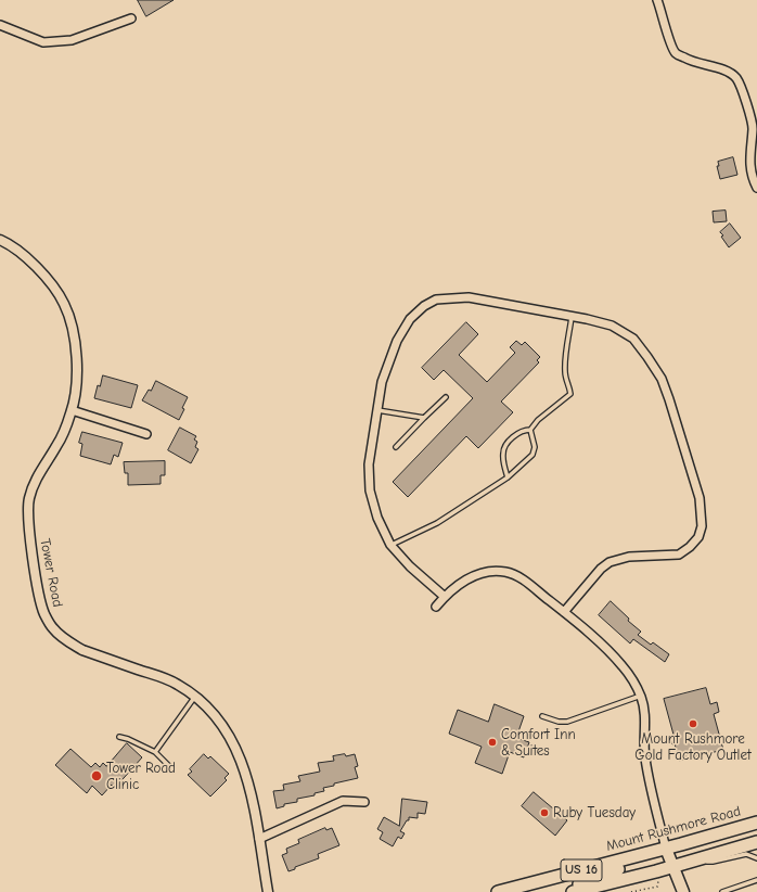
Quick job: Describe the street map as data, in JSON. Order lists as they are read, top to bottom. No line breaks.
{"streets":{"highway":["Mount Rushmore Road","US 16"],"street":["Tower Road"]},"places":["Mount Rushmore Gold Factory Outlet","Comfort Inn & Suites","Tower Road Clinic","Ruby Tuesday"]}
